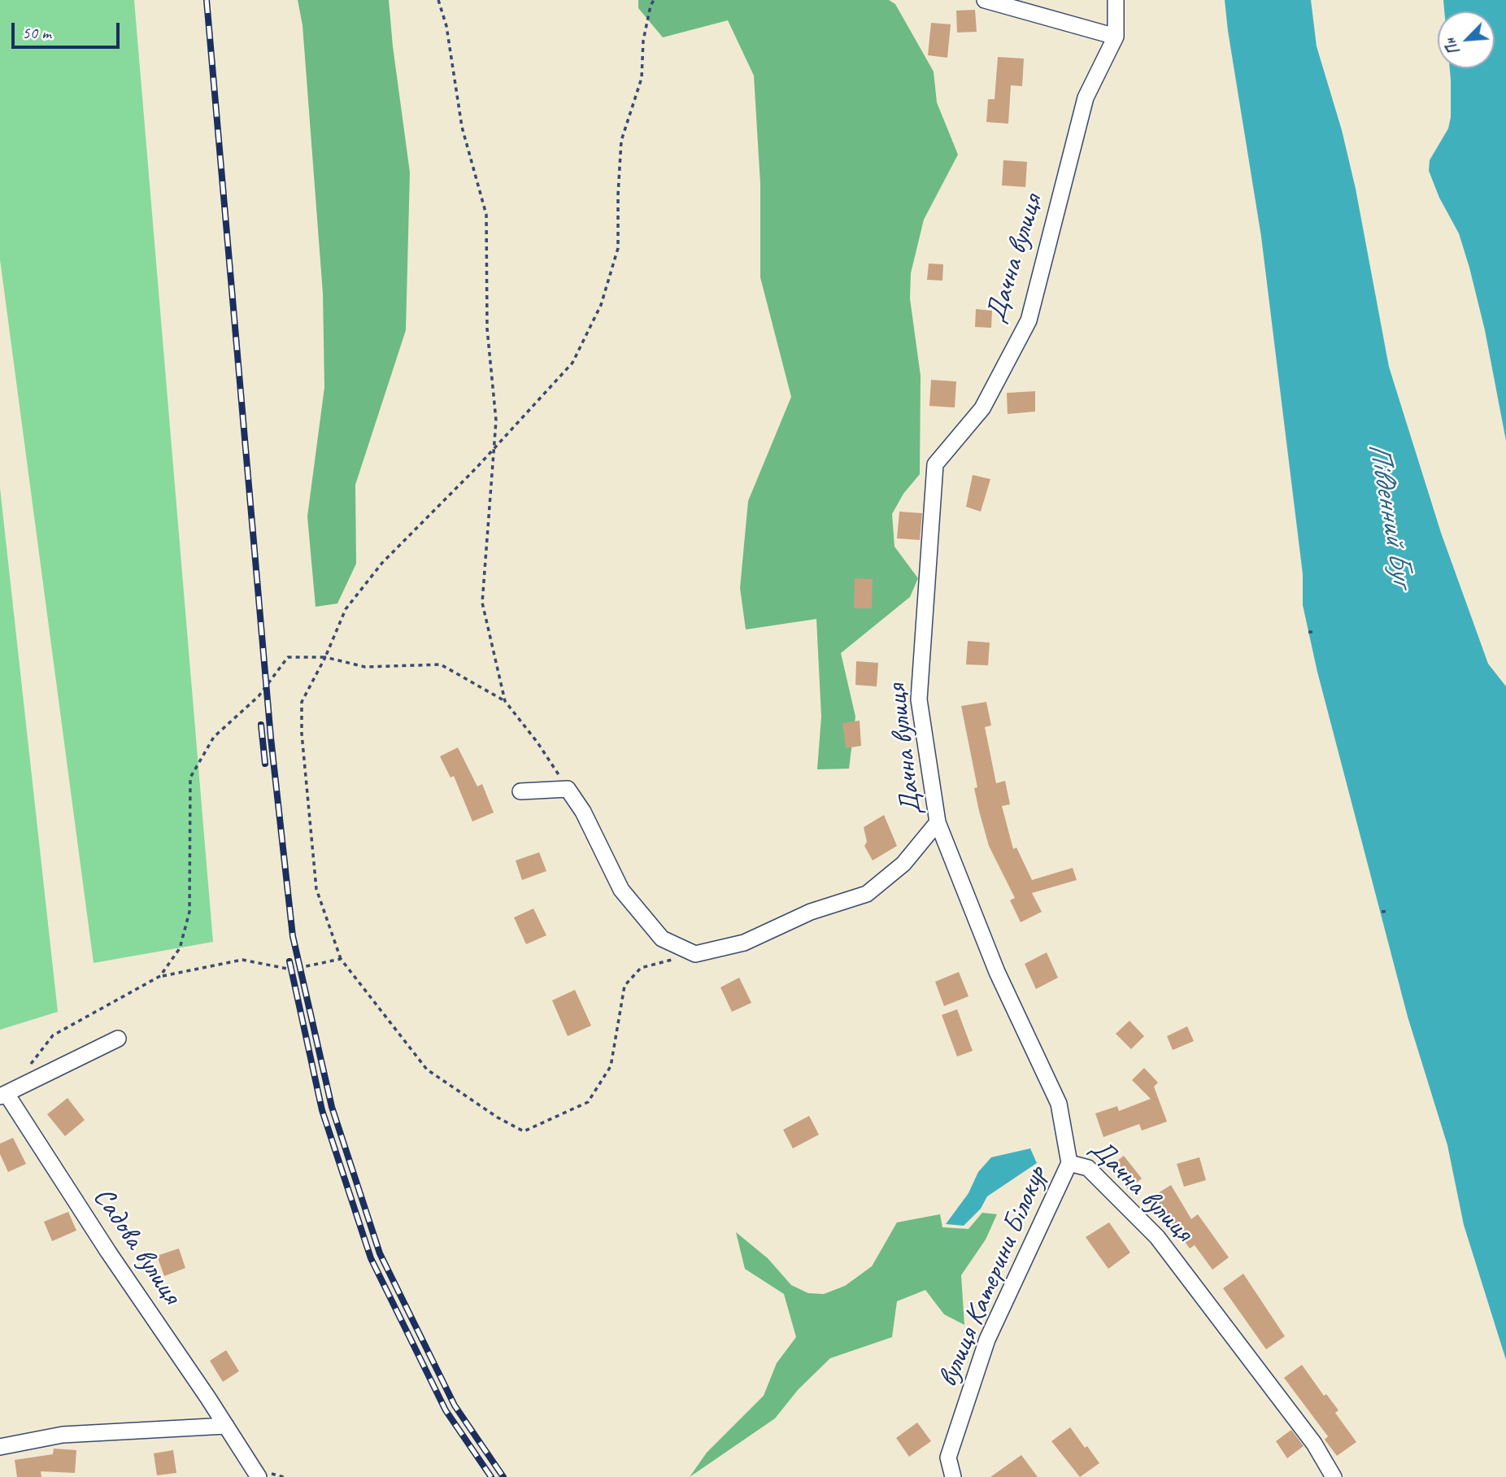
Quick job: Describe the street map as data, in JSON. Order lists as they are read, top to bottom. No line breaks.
{"streets":{"street":["Дачна вулиця","Садова вулиця","вулиця Катерини Білокур"]},"crossings":[["Дачна вулиця","вулиця Катерини Білокур"]],"water":["Південний Буг"],"scale_bar":"50 m","north":"bottom left"}
